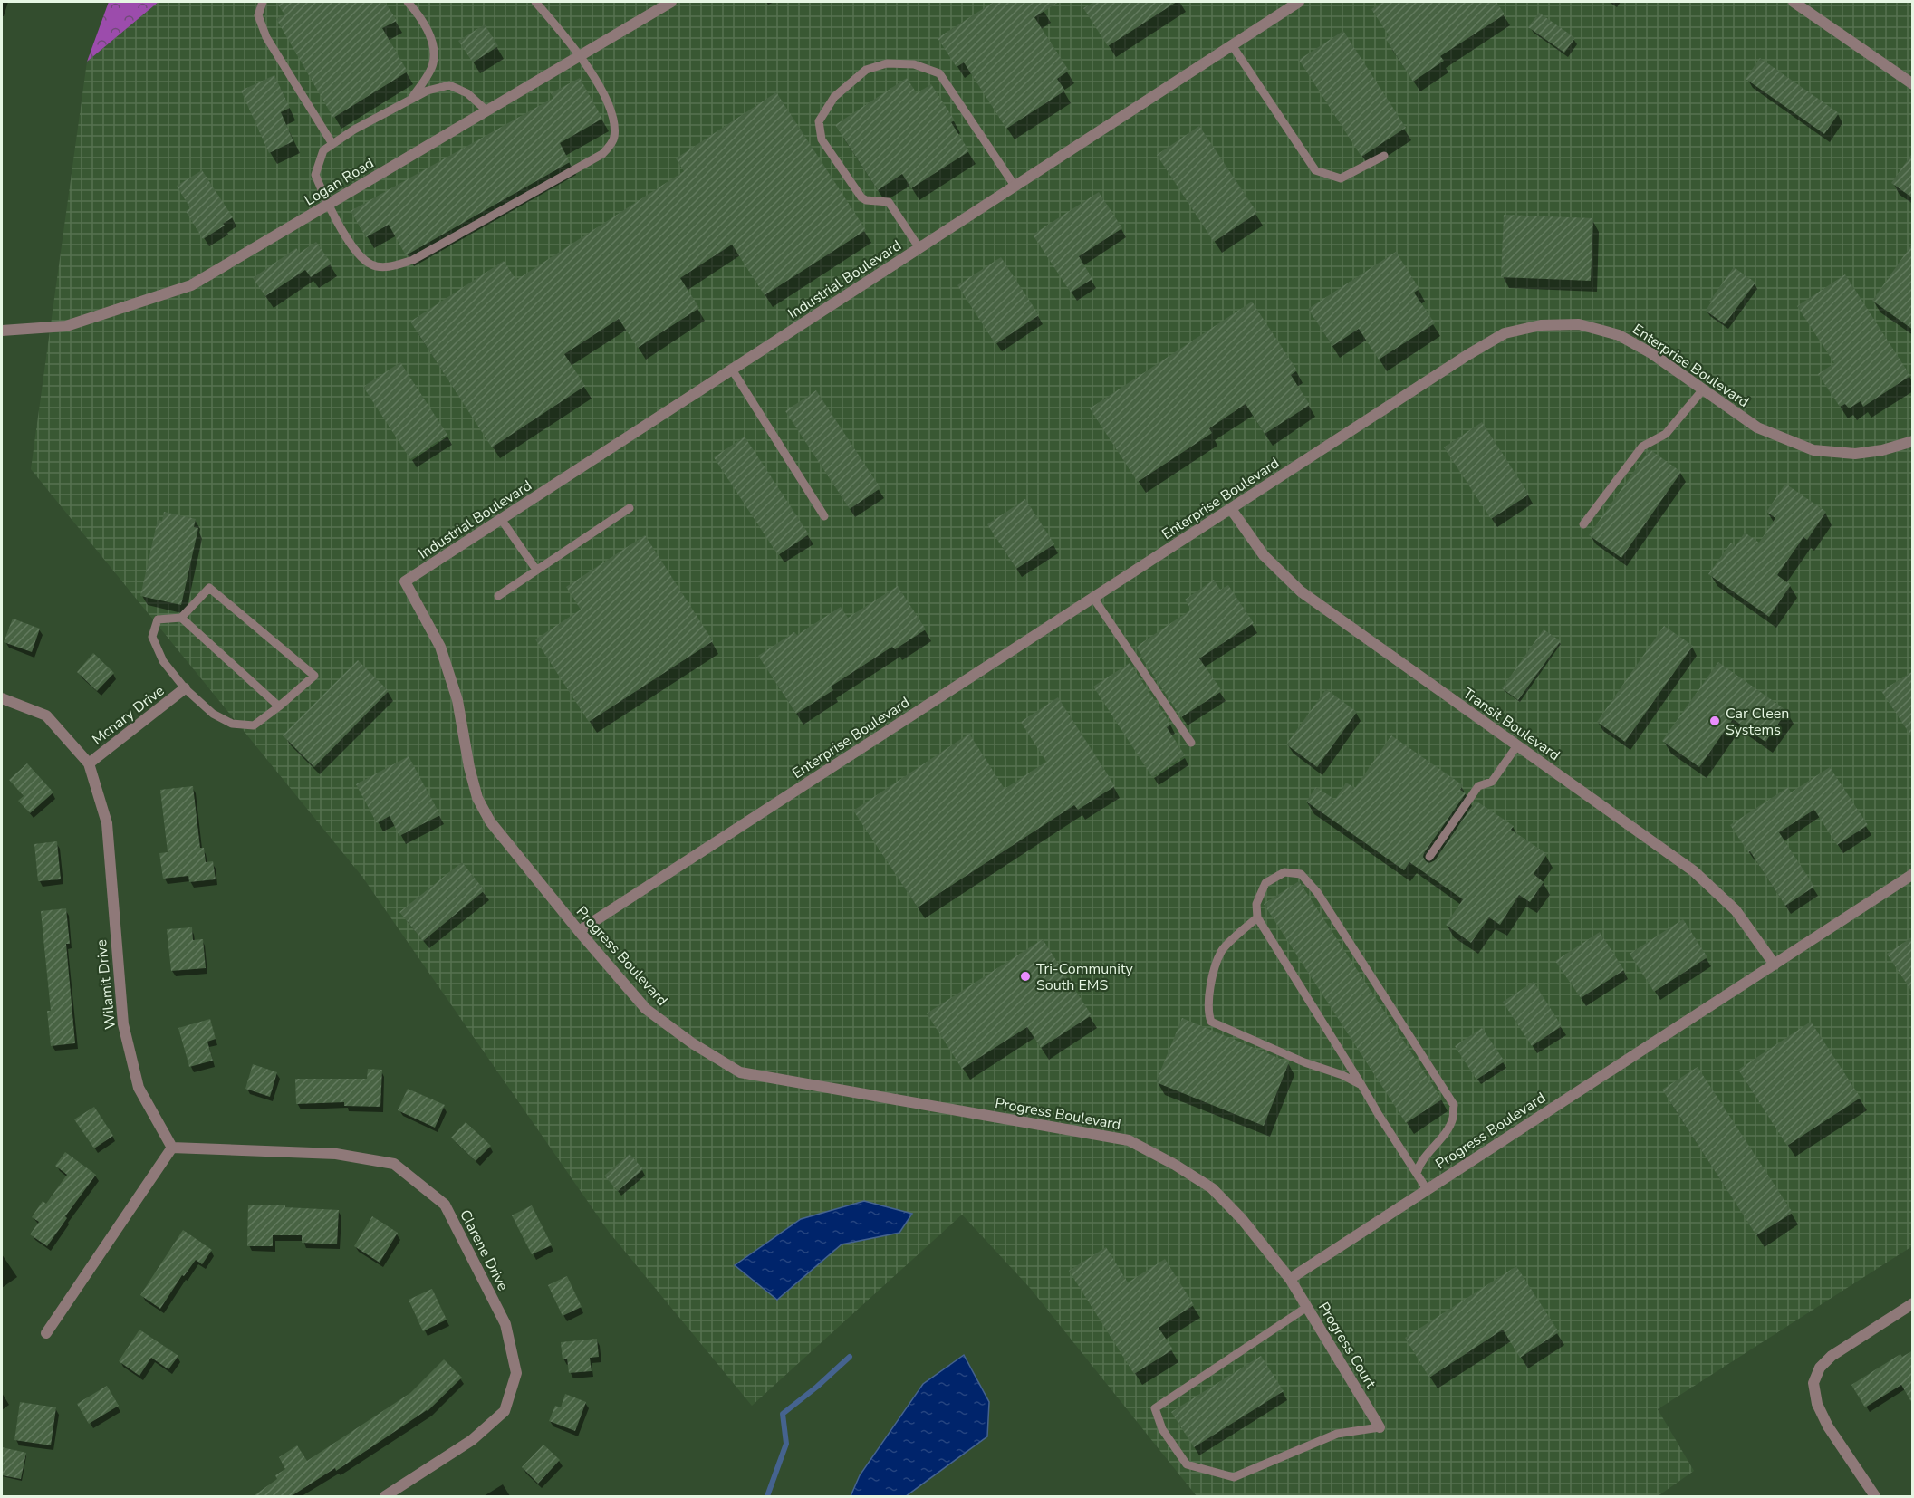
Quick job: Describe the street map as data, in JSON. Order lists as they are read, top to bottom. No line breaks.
{"streets":{"street":["Logan Road","Industrial Boulevard","Enterprise Boulevard","Mcnary Drive","Transit Boulevard","Progress Boulevard","Wilamit Drive","Clarene Drive","Progress Court"]},"crossings":[["Industrial Boulevard","Progress Boulevard"],["Enterprise Boulevard","Transit Boulevard"],["Enterprise Boulevard","Progress Boulevard"],["Mcnary Drive","Wilamit Drive"],["Transit Boulevard","Progress Boulevard"],["Progress Boulevard","Progress Court"],["Wilamit Drive","Clarene Drive"]],"places":["Car Cleen Systems","Tri-Community South EMS"]}
